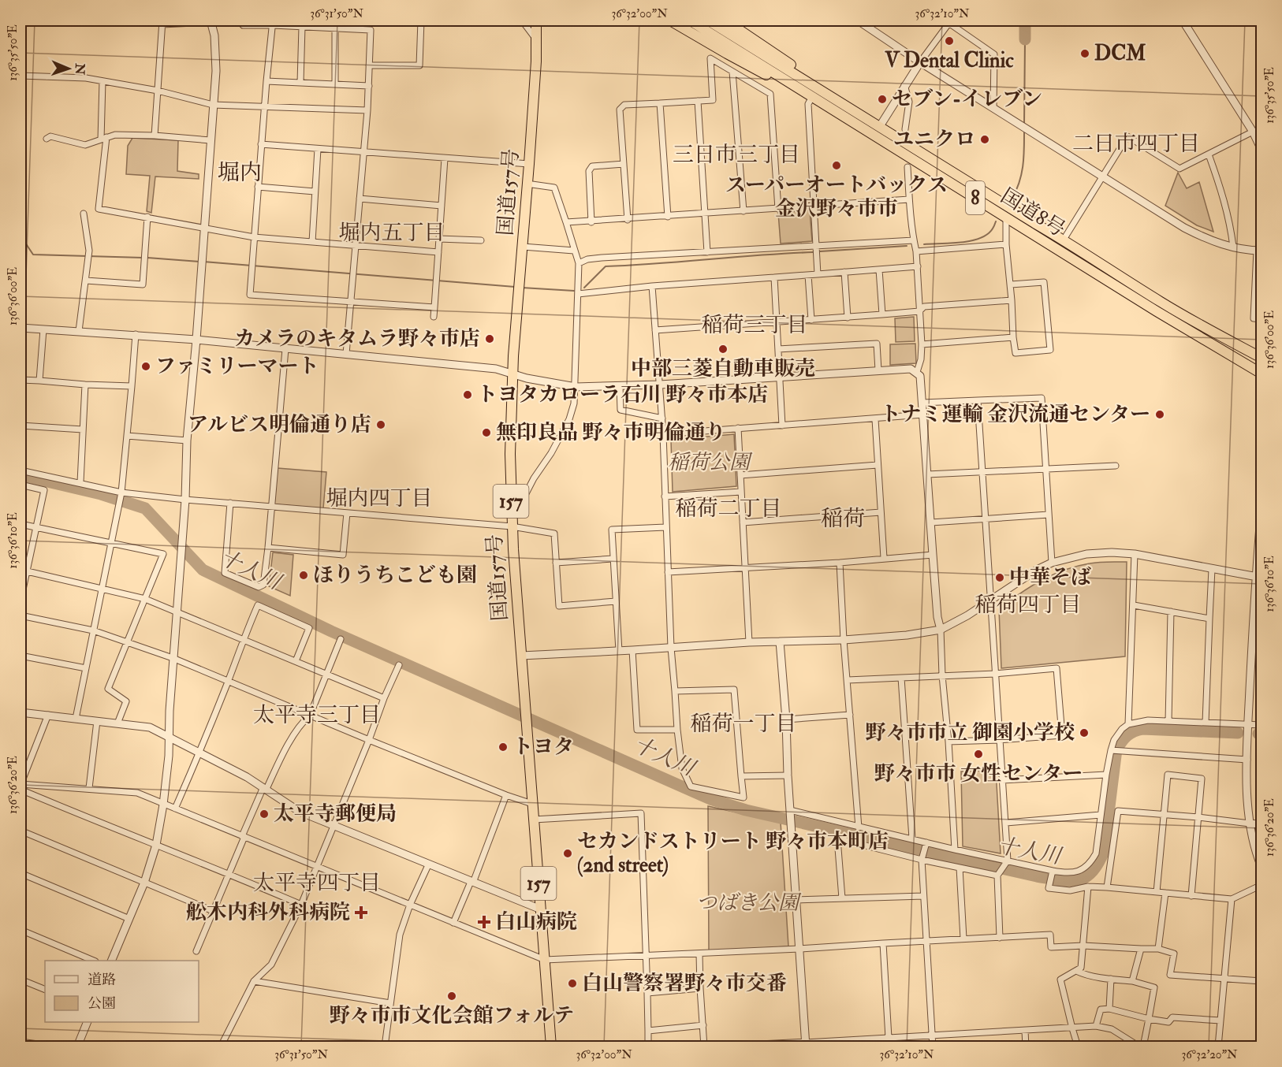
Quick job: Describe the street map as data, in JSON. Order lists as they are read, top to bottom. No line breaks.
{"streets":{"highway":["国道157号","8","国道8号","157"]},"districts":["二日市四丁目","三日市三丁目","堀内","堀内五丁目","稲荷三丁目","堀内四丁目","稲荷二丁目","稲荷","稲荷四丁目","太平寺三丁目","稲荷一丁目","太平寺四丁目"],"water":["十人川"],"parks":["稲荷公園","つばき公園"],"places":{"other":["V Dental Clinic","DCM","セブン-イレブン","ユニクロ","スーパーオートバックス 金沢野々市市","カメラのキタムラ野々市店","中部三菱自動車販売","ファミリーマート","トヨタカローラ石川 野々市本店","トナミ運輸 金沢流通センター","アルビス明倫通り店","無印良品 野々市明倫通り","ほりうちこども園","中華そば","野々市市立 御園小学校","トヨタ","野々市市 女性センター","太平寺郵便局","セカンドストリート 野々市本町店 (2nd street)","白山警察署野々市交番","野々市市文化会館フォルテ"],"health":["舩木内科外科病院","白山病院"]},"legend":["道路","公園"],"north":"right","coordinates":["36°31'50\"N","36°32'00\"N","36°32'10\"N","136°35'50\"E","136°36'00\"E","136°36'10\"E","136°36'20\"E","36°32'20\"N"]}
